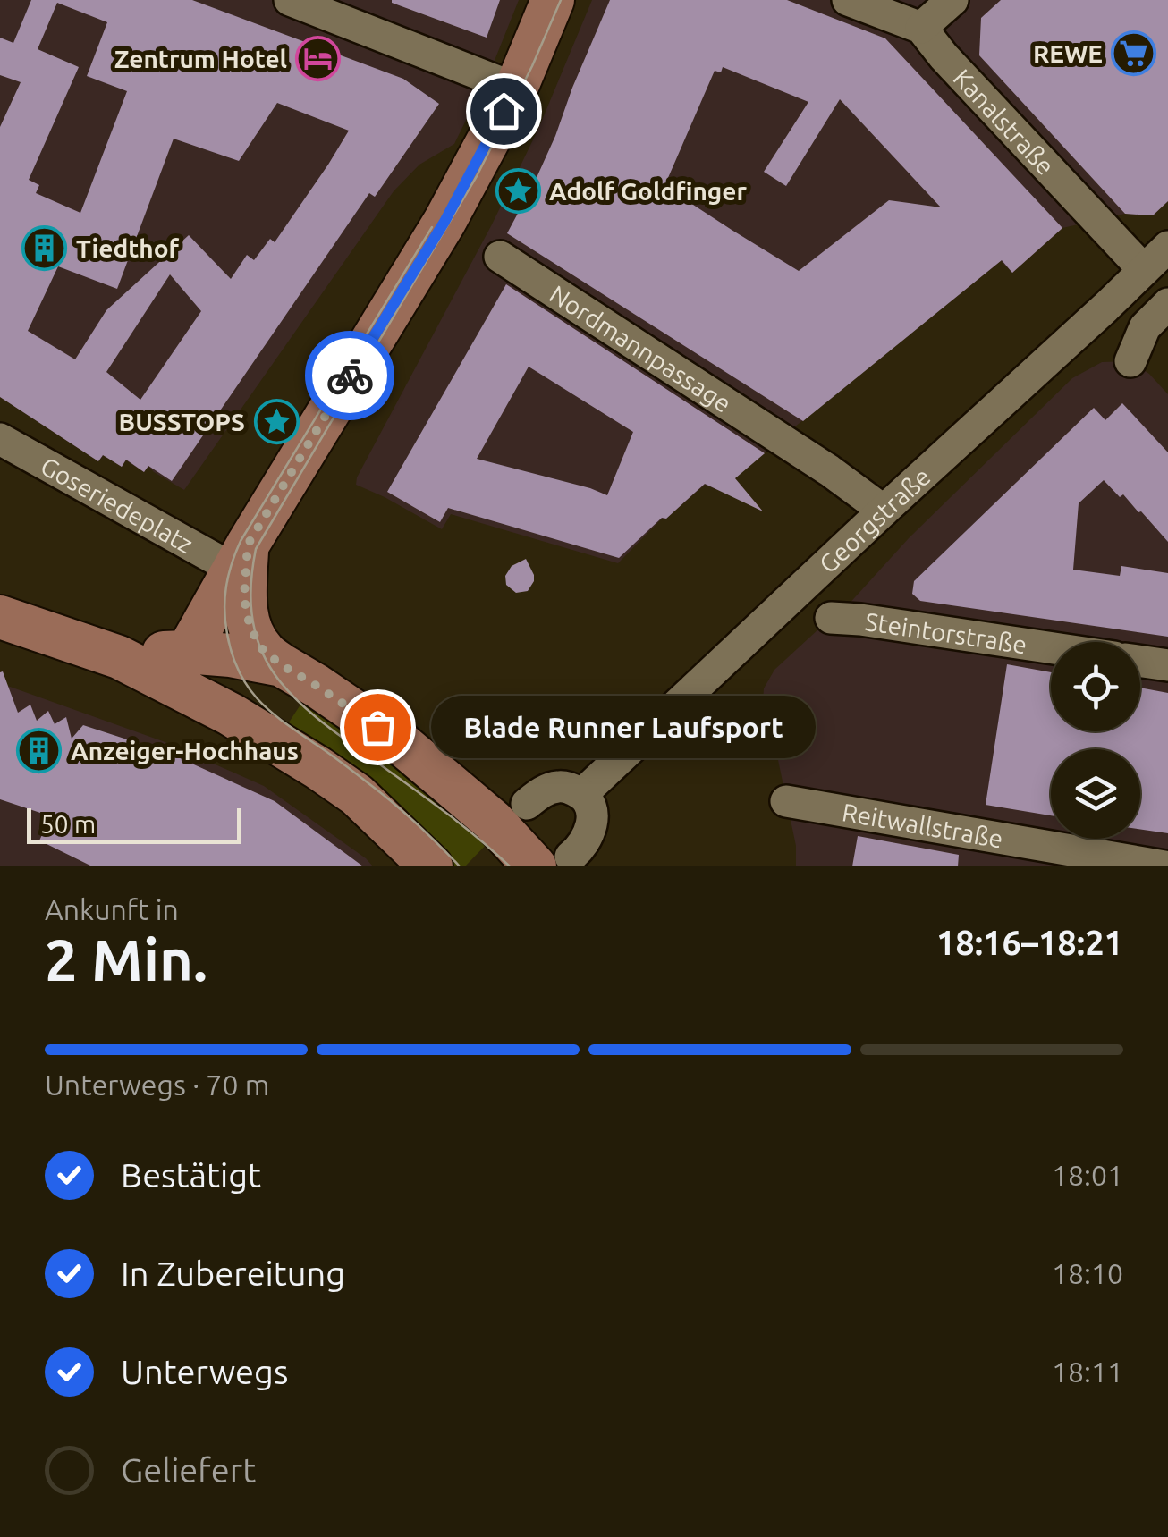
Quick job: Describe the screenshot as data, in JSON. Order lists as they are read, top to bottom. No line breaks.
{"streets":{"street":["Kanalstraße","Nordmannpassage","Goseriedeplatz","Georgstraße","Steintorstraße","Reitwallstraße"]},"crossings":[["Kanalstraße","Georgstraße"],["Nordmannpassage","Georgstraße"]],"places":{"supermarket":["REWE"],"hotel":["Zentrum Hotel"],"place":["Adolf Goldfinger","BUSSTOPS"],"building":["Tiedthof","Anzeiger-Hochhaus"],"other":["Blade Runner Laufsport"]},"scale_bar":"50 m","page":{"bubble":"Blade Runner Laufsport","scale":"50 m","heading":["2 Min.","Ankunft in","18:16–18:21"],"bar":"Unterwegs · 70 m","list":[["Bestätigt","18:01"],["In Zubereitung","18:10"],["Unterwegs","18:11"],"Geliefert"]}}
